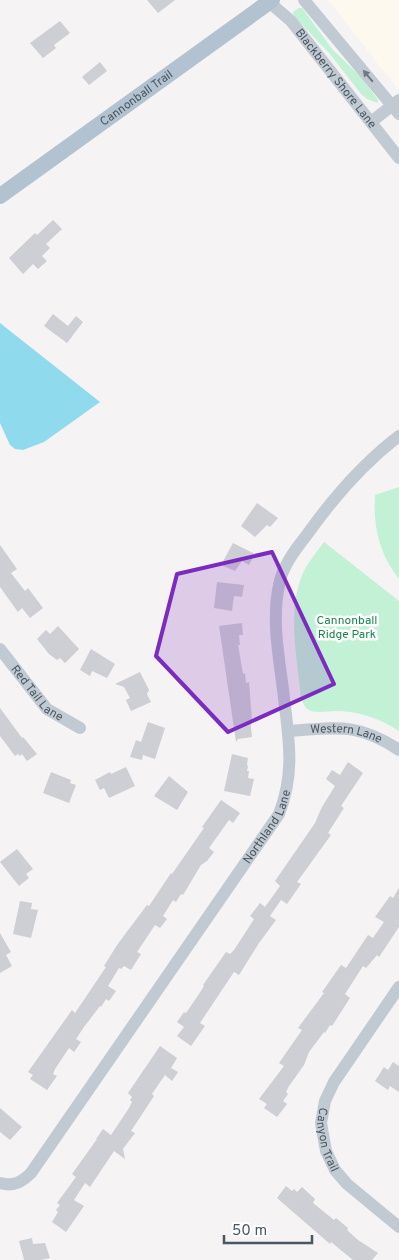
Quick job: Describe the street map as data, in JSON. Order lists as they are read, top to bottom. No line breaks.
{"streets":{"main road":["Cannonball Trail"],"street":["Blackberry Shore Lane","Red Tail Lane","Western Lane","Northland Lane","Canyon Trail"]},"crossings":[["Blackberry Shore Lane","Cannonball Trail"],["Western Lane","Northland Lane"]],"parks":["Cannonball Ridge Park"],"scale_bar":"50 m"}
